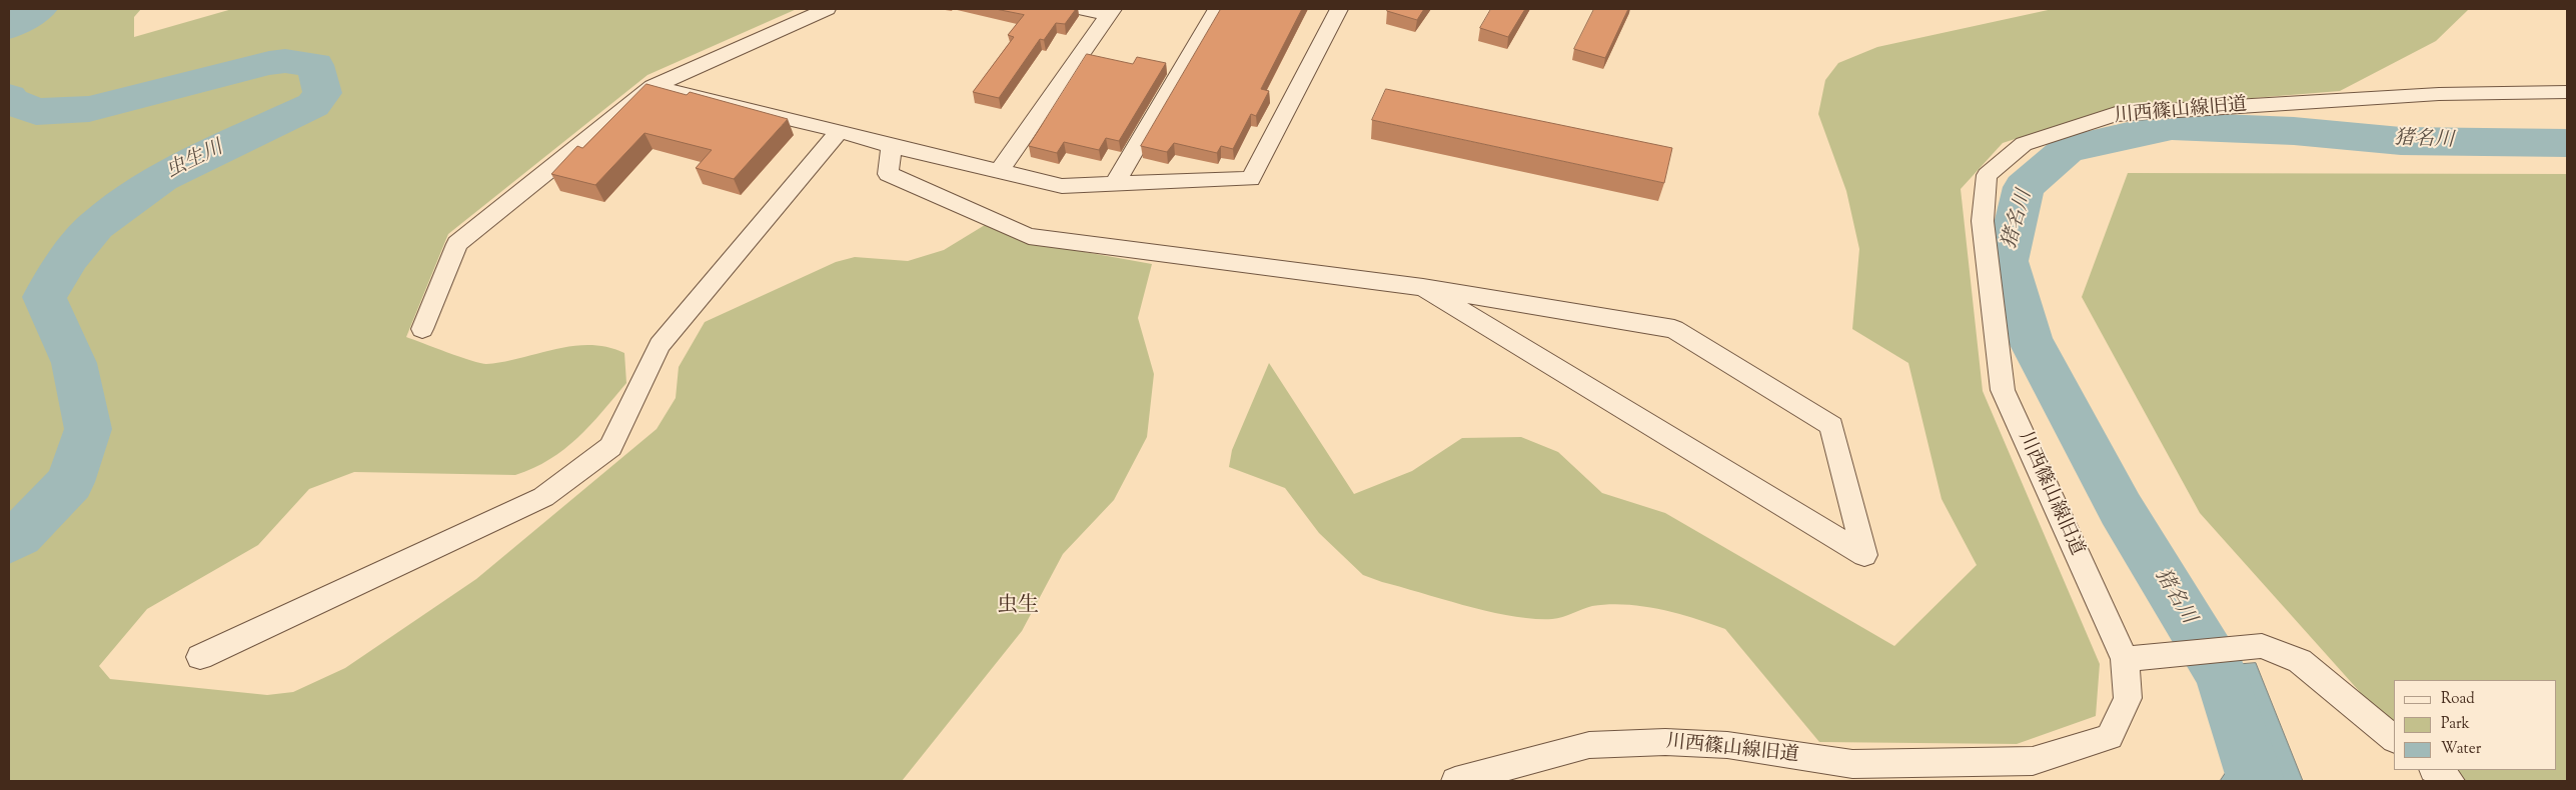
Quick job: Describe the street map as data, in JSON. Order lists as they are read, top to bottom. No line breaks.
{"streets":{"street":["川西篠山線旧道"]},"districts":["虫生"],"water":["猪名川","虫生川"],"legend":["Road","Park","Water"]}
